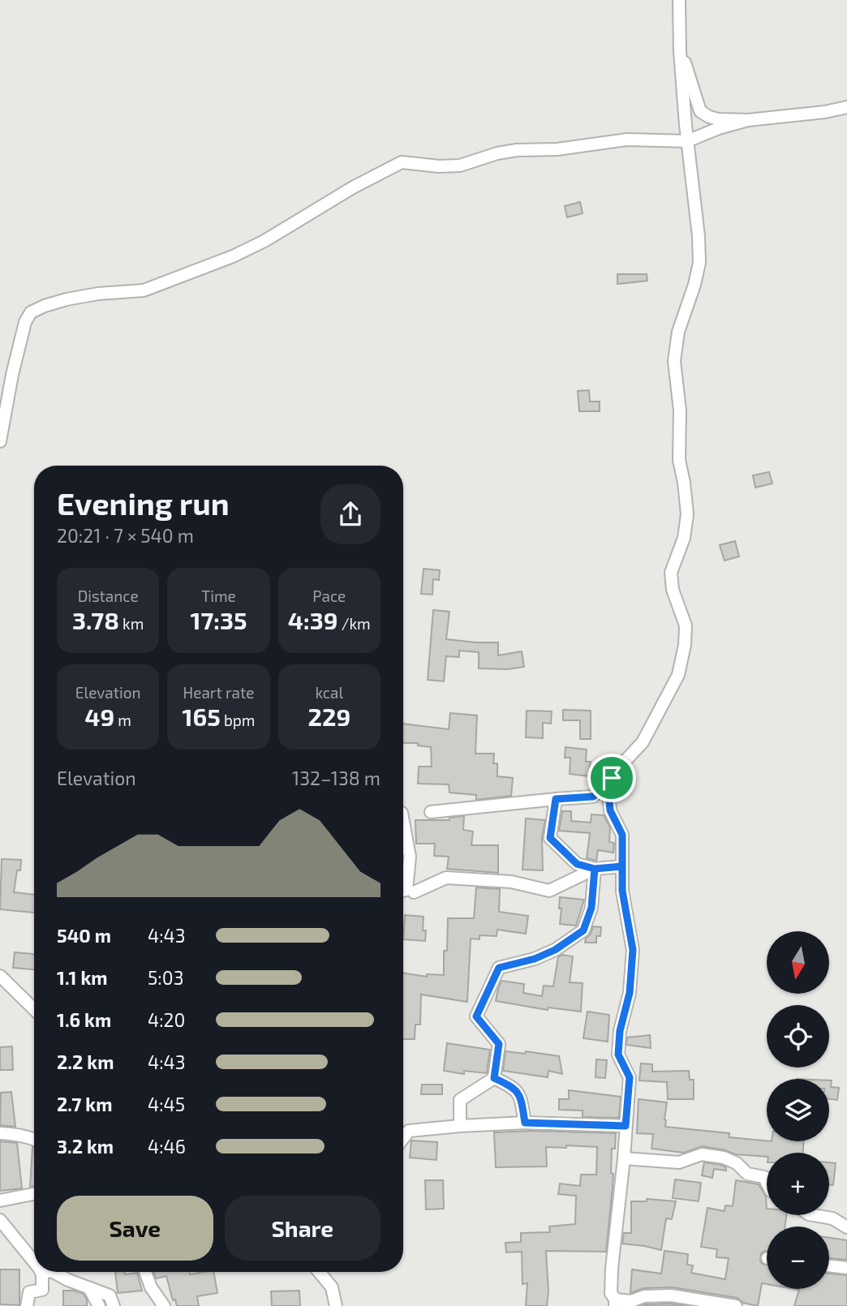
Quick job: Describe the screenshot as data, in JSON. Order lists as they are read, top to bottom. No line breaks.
{"north":"bottom","page":{"heading":["Evening run","20:21 · 7 × 540 m"],"stats":[["Distance","3.78 km"],["Time","17:35"],["Pace","4:39 /km"],["Elevation","49 m"],["Heart rate","165 bpm"],["kcal","229"]],"chart":["Elevation","132–138 m"],"list":[{"name":"540 m","note":"4:43"},{"name":"1.1 km","note":"5:03"},{"name":"1.6 km","note":"4:20"},{"name":"2.2 km","note":"4:43"},{"name":"2.7 km","note":"4:45"},{"name":"3.2 km","note":"4:46"}],"map_buttons":["+","−"],"buttons":["Save","Share"]}}
